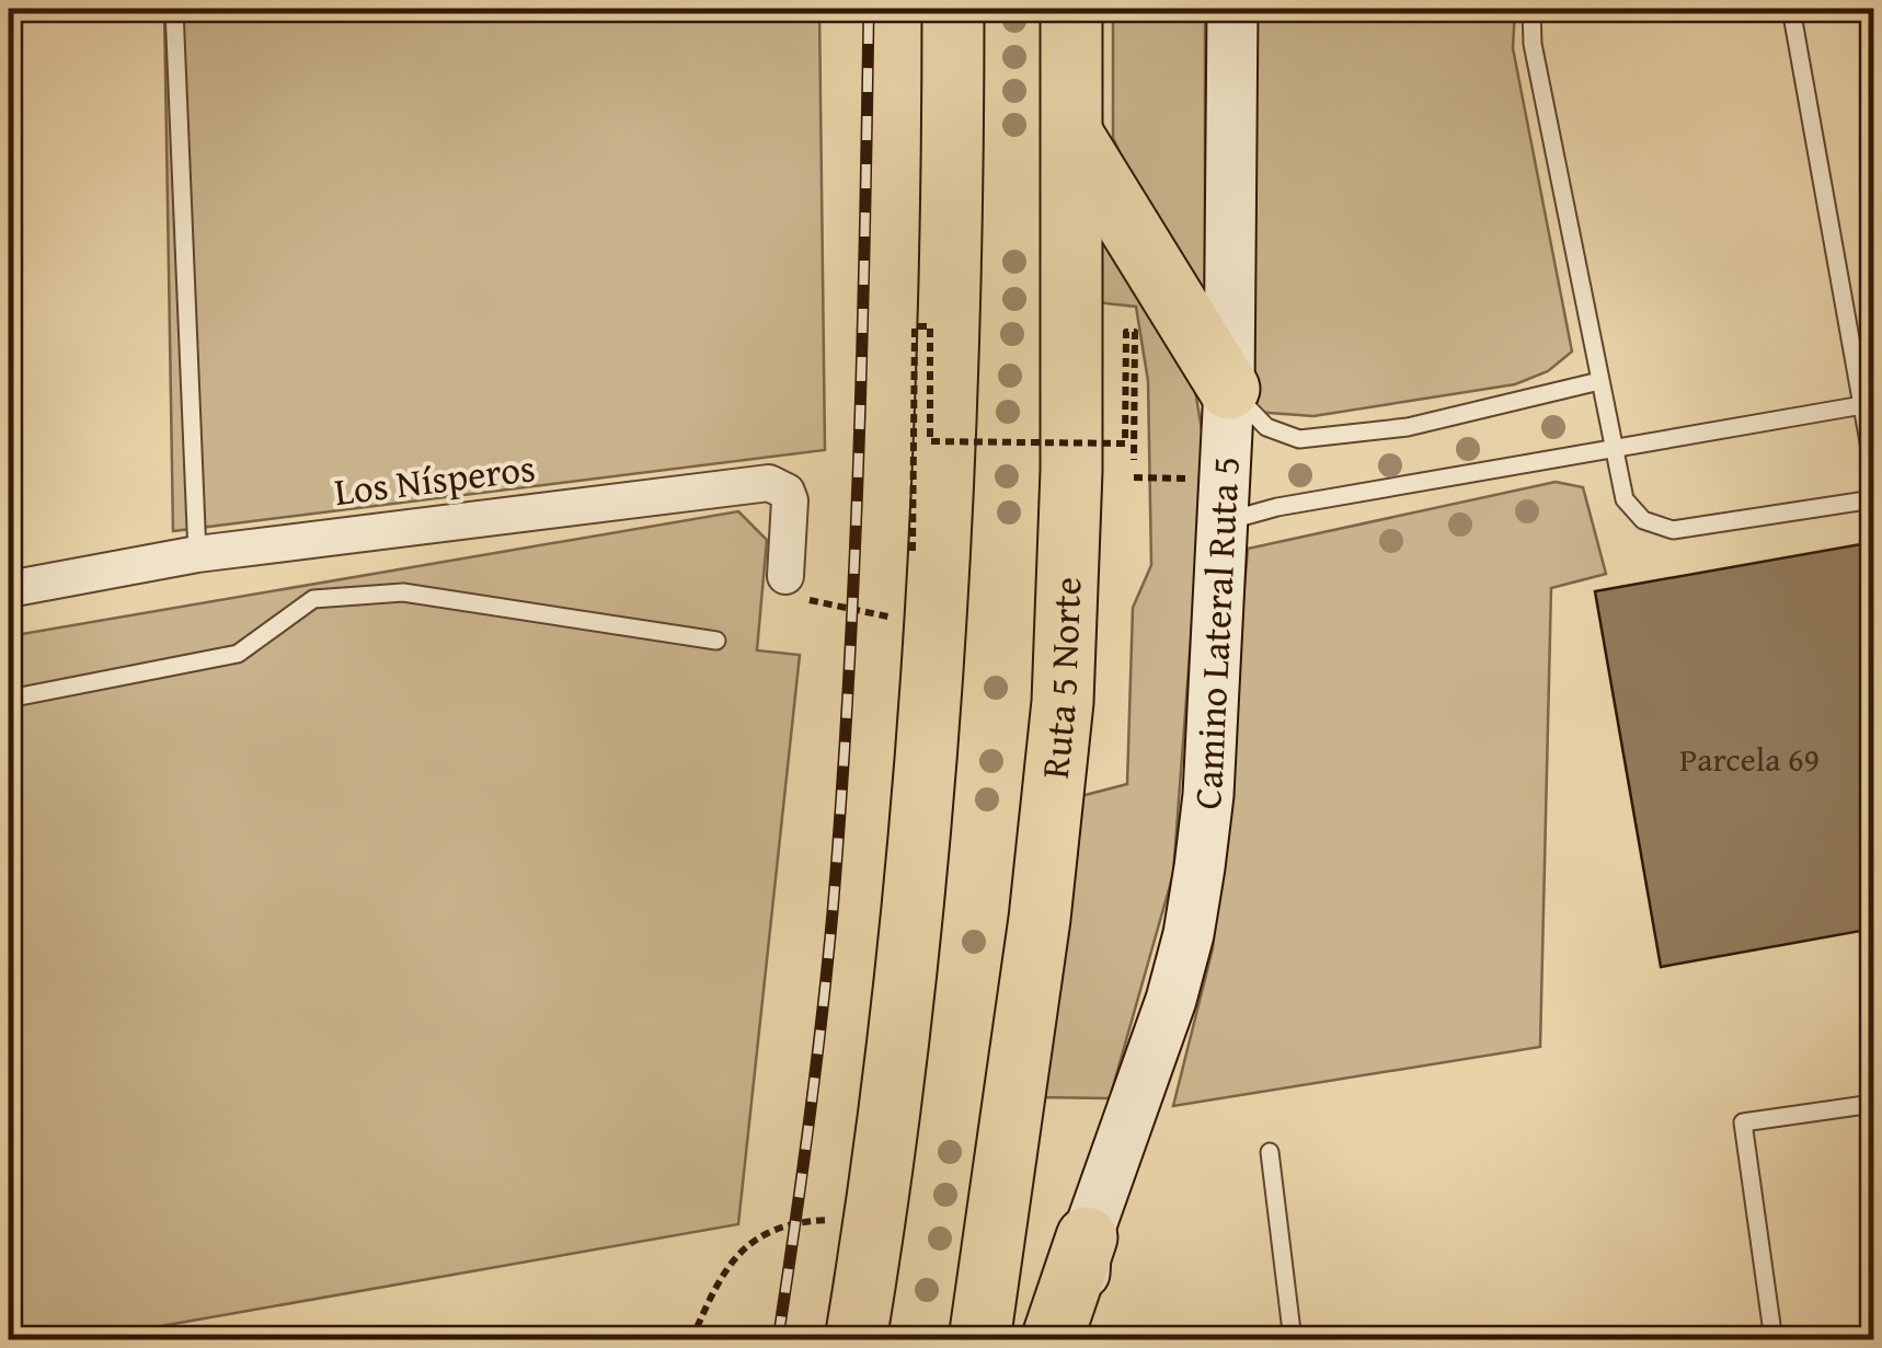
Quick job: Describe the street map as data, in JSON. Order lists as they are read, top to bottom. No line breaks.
{"streets":{"highway":["Ruta 5 Norte"],"street":["Los Nísperos","Camino Lateral Ruta 5"]},"house_numbers":["Parcela 69"]}
